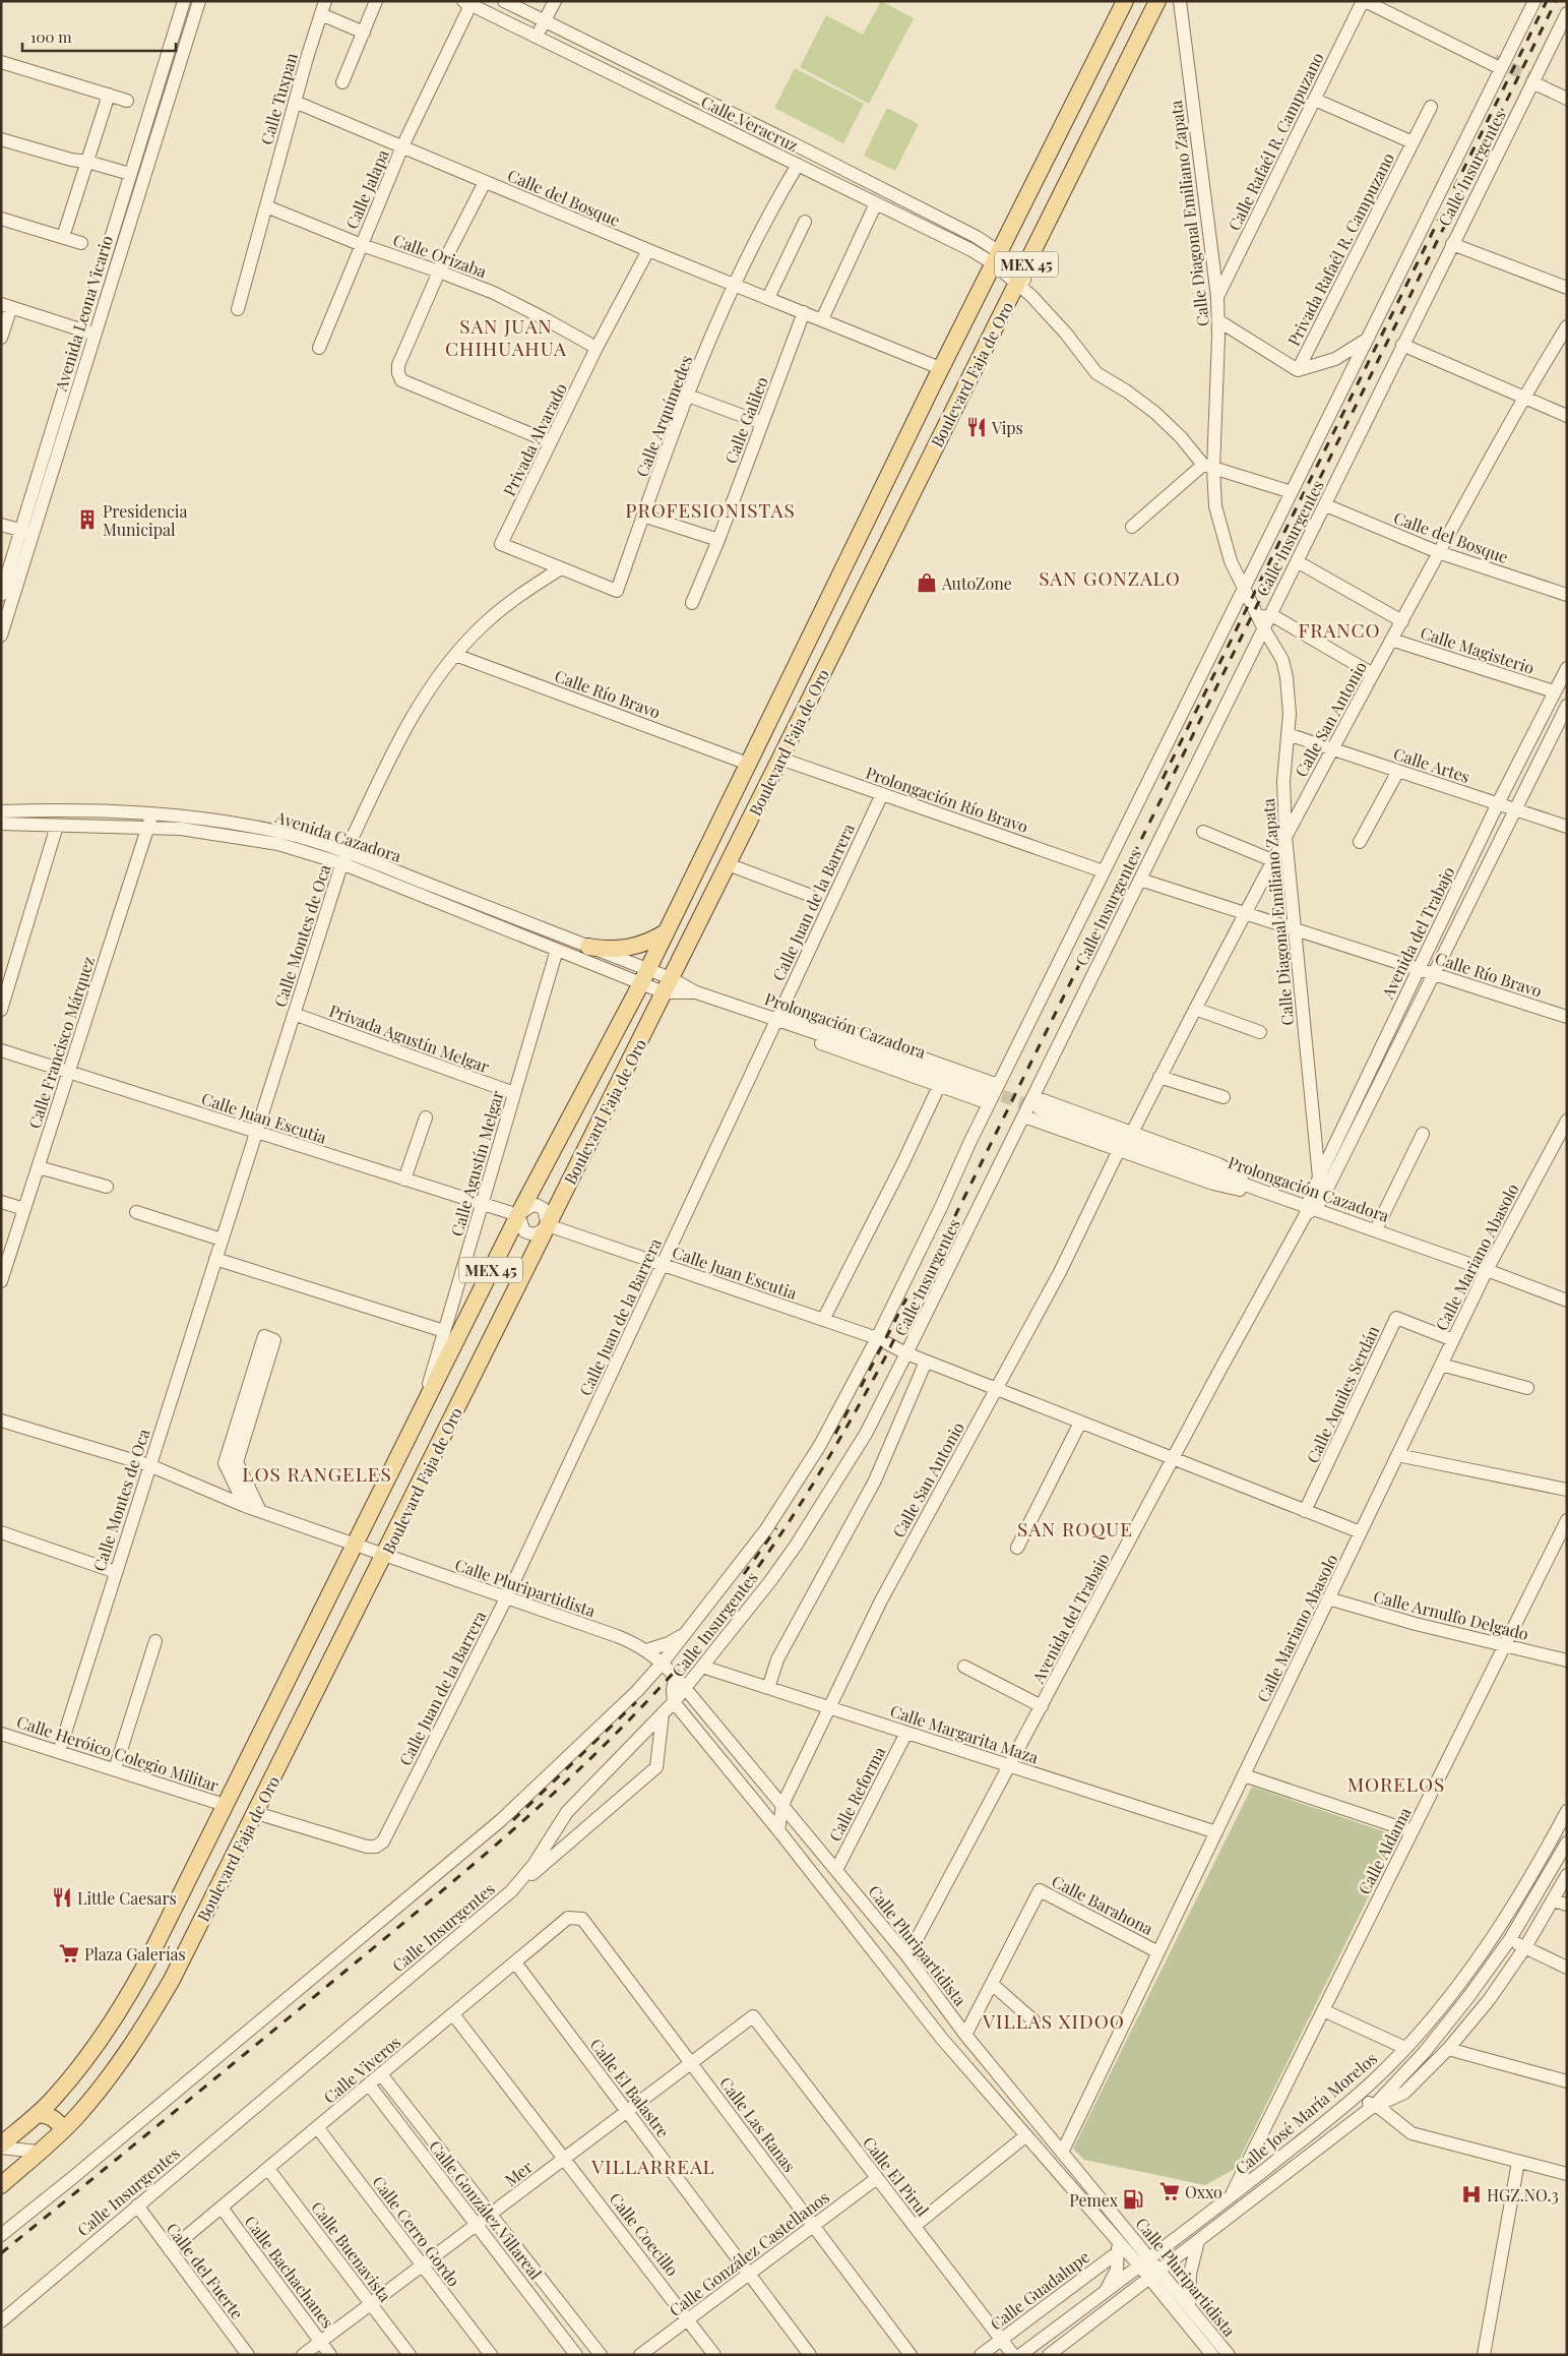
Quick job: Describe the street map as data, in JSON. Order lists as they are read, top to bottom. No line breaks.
{"streets":{"main road":["MEX 45","Boulevard Faja de Oro"],"street":["Calle Tuxpan","Calle Veracruz","Calle Rafaél R. Campuzano","Calle Insurgentes","Calle Jalapa","Calle del Bosque","Calle Diagonal Emiliano Zapata","Privada Rafaél R. Campuzano","Calle Orizaba","Avenida Leona Vicario","Calle Arquímedes","Calle Galileo","Privada Alvarado","Calle Magisterio","Calle Río Bravo","Calle San Antonio","Calle Artes","Prolongación Río Bravo","Avenida Cazadora","Calle Juan de la Barrera","Avenida del Trabajo","Calle Montes de Oca","Prolongación Cazadora","Privada Agustín Melgar","Calle Francisco Márquez","Calle Juan Escutia","Calle Agustín Melgar","Calle Mariano Abasolo","Calle Aquiles Serdán","Calle Pluripartidista","Calle Arnulfo Delgado","Calle Margarita Maza","Calle Heróico Colegio Militar","Calle Reforma","Calle Aldama","Calle Barahona","Calle Viveros","Calle El Balastre","Calle José María Morelos","Calle Las Ranas","Mer","Calle El Pirul","Calle González Villareal","Calle Cerro Gordo","Calle Coecillo","Calle Buenavista","Calle González Castellanos","Calle del Fuerte","Calle Bachachanes","Calle Guadalupe"]},"crossings":[["Calle Tuxpan","Calle del Bosque"],["Calle Tuxpan","Calle Orizaba"],["Calle Veracruz","Calle Jalapa"],["Calle Veracruz","Boulevard Faja de Oro"],["Calle Veracruz","Calle Arquímedes"],["Calle Rafaél R. Campuzano","Calle Diagonal Emiliano Zapata"],["Calle Rafaél R. Campuzano","Privada Rafaél R. Campuzano"],["Calle Insurgentes","Calle del Bosque"],["Calle Insurgentes","Calle Diagonal Emiliano Zapata"],["Calle Insurgentes","Privada Rafaél R. Campuzano"],["Calle Insurgentes","Calle Río Bravo"],["Calle Insurgentes","Prolongación Río Bravo"],["Calle Insurgentes","Prolongación Cazadora"],["Calle Insurgentes","Calle Juan Escutia"],["Calle Insurgentes","Calle Pluripartidista"],["Calle Insurgentes","Calle Margarita Maza"],["Calle Insurgentes","Calle del Fuerte"],["Calle Jalapa","Calle del Bosque"],["Calle Jalapa","Calle Orizaba"],["Calle del Bosque","Boulevard Faja de Oro"],["Calle del Bosque","Calle Arquímedes"],["Calle del Bosque","Calle Galileo"],["Calle del Bosque","Privada Alvarado"],["Calle del Bosque","Calle San Antonio"],["Calle Diagonal Emiliano Zapata","Privada Rafaél R. Campuzano"],["Calle Diagonal Emiliano Zapata","Calle Río Bravo"],["Calle Diagonal Emiliano Zapata","Calle San Antonio"],["Calle Diagonal Emiliano Zapata","Calle Artes"],["Calle Diagonal Emiliano Zapata","Avenida del Trabajo"],["Calle Orizaba","Privada Alvarado"],["Boulevard Faja de Oro","Calle Río Bravo"],["Boulevard Faja de Oro","Prolongación Río Bravo"],["Boulevard Faja de Oro","Avenida Cazadora"],["Boulevard Faja de Oro","Calle Juan de la Barrera"],["Boulevard Faja de Oro","Prolongación Cazadora"],["Boulevard Faja de Oro","Calle Juan Escutia"],["Boulevard Faja de Oro","Calle Agustín Melgar"],["Boulevard Faja de Oro","Calle Pluripartidista"],["Boulevard Faja de Oro","Calle Heróico Colegio Militar"],["Calle Arquímedes","Privada Alvarado"],["Calle Arquímedes","Calle Montes de Oca"],["Privada Alvarado","Calle Montes de Oca"],["Calle Magisterio","Calle San Antonio"],["Calle Magisterio","Avenida del Trabajo"],["Calle Río Bravo","Calle San Antonio"],["Calle Río Bravo","Avenida del Trabajo"],["Calle Río Bravo","Calle Montes de Oca"],["Calle San Antonio","Calle Artes"],["Calle San Antonio","Calle Juan Escutia"],["Calle San Antonio","Calle Pluripartidista"],["Calle San Antonio","Calle Margarita Maza"],["Calle Artes","Avenida del Trabajo"],["Prolongación Río Bravo","Calle Juan de la Barrera"],["Avenida Cazadora","Calle Montes de Oca"],["Avenida Cazadora","Prolongación Cazadora"],["Avenida Cazadora","Calle Francisco Márquez"],["Avenida Cazadora","Calle Agustín Melgar"],["Calle Juan de la Barrera","Prolongación Cazadora"],["Calle Juan de la Barrera","Calle Juan Escutia"],["Calle Juan de la Barrera","Calle Pluripartidista"],["Avenida del Trabajo","Prolongación Cazadora"],["Avenida del Trabajo","Calle Juan Escutia"],["Avenida del Trabajo","Calle Pluripartidista"],["Avenida del Trabajo","Calle Margarita Maza"],["Calle Montes de Oca","Privada Agustín Melgar"],["Calle Montes de Oca","Calle Juan Escutia"],["Calle Montes de Oca","Calle Pluripartidista"],["Calle Montes de Oca","Calle Heróico Colegio Militar"],["Prolongación Cazadora","Calle Mariano Abasolo"],["Privada Agustín Melgar","Calle Agustín Melgar"],["Calle Francisco Márquez","Calle Juan Escutia"],["Calle Juan Escutia","Calle Agustín Melgar"],["Calle Juan Escutia","Calle Mariano Abasolo"],["Calle Juan Escutia","Calle Aquiles Serdán"],["Calle Mariano Abasolo","Calle Aquiles Serdán"],["Calle Mariano Abasolo","Calle Pluripartidista"],["Calle Mariano Abasolo","Calle Arnulfo Delgado"],["Calle Mariano Abasolo","Calle Margarita Maza"],["Calle Mariano Abasolo","Calle Barahona"],["Calle Pluripartidista","Calle Reforma"],["Calle Pluripartidista","Calle Barahona"],["Calle Pluripartidista","Calle José María Morelos"],["Calle Arnulfo Delgado","Calle Aldama"],["Calle Margarita Maza","Calle Reforma"],["Calle Aldama","Calle José María Morelos"],["Calle Viveros","Calle El Balastre"],["Calle Viveros","Calle Las Ranas"],["Calle Viveros","Calle González Villareal"],["Calle Viveros","Calle Cerro Gordo"],["Calle Viveros","Calle Coecillo"],["Calle Viveros","Calle Buenavista"],["Calle Viveros","Calle del Fuerte"],["Calle Viveros","Calle Bachachanes"],["Calle El Balastre","Mer"],["Calle El Balastre","Calle González Castellanos"],["Calle Las Ranas","Mer"],["Calle Las Ranas","Calle González Castellanos"],["Mer","Calle El Pirul"],["Mer","Calle González Villareal"],["Mer","Calle Cerro Gordo"],["Mer","Calle Coecillo"],["Mer","Calle Buenavista"],["Mer","Calle Bachachanes"],["Calle El Pirul","Calle González Castellanos"],["Calle El Pirul","Calle Guadalupe"],["Calle Coecillo","Calle González Castellanos"]],"districts":["SAN JUAN CHIHUAHUA","PROFESIONISTAS","SAN GONZALO","FRANCO","LOS RANGELES","SAN ROQUE","MORELOS","VILLAS XIDOO","VILLARREAL"],"places":{"restaurant":["Vips","Little Caesars"],"building":["Presidencia Municipal"],"shop":["AutoZone"],"supermarket":["Plaza Galerías","Oxxo"],"hospital":["HGZ.NO.3"],"fuel station":["Pemex"]},"scale_bar":"100 m"}
